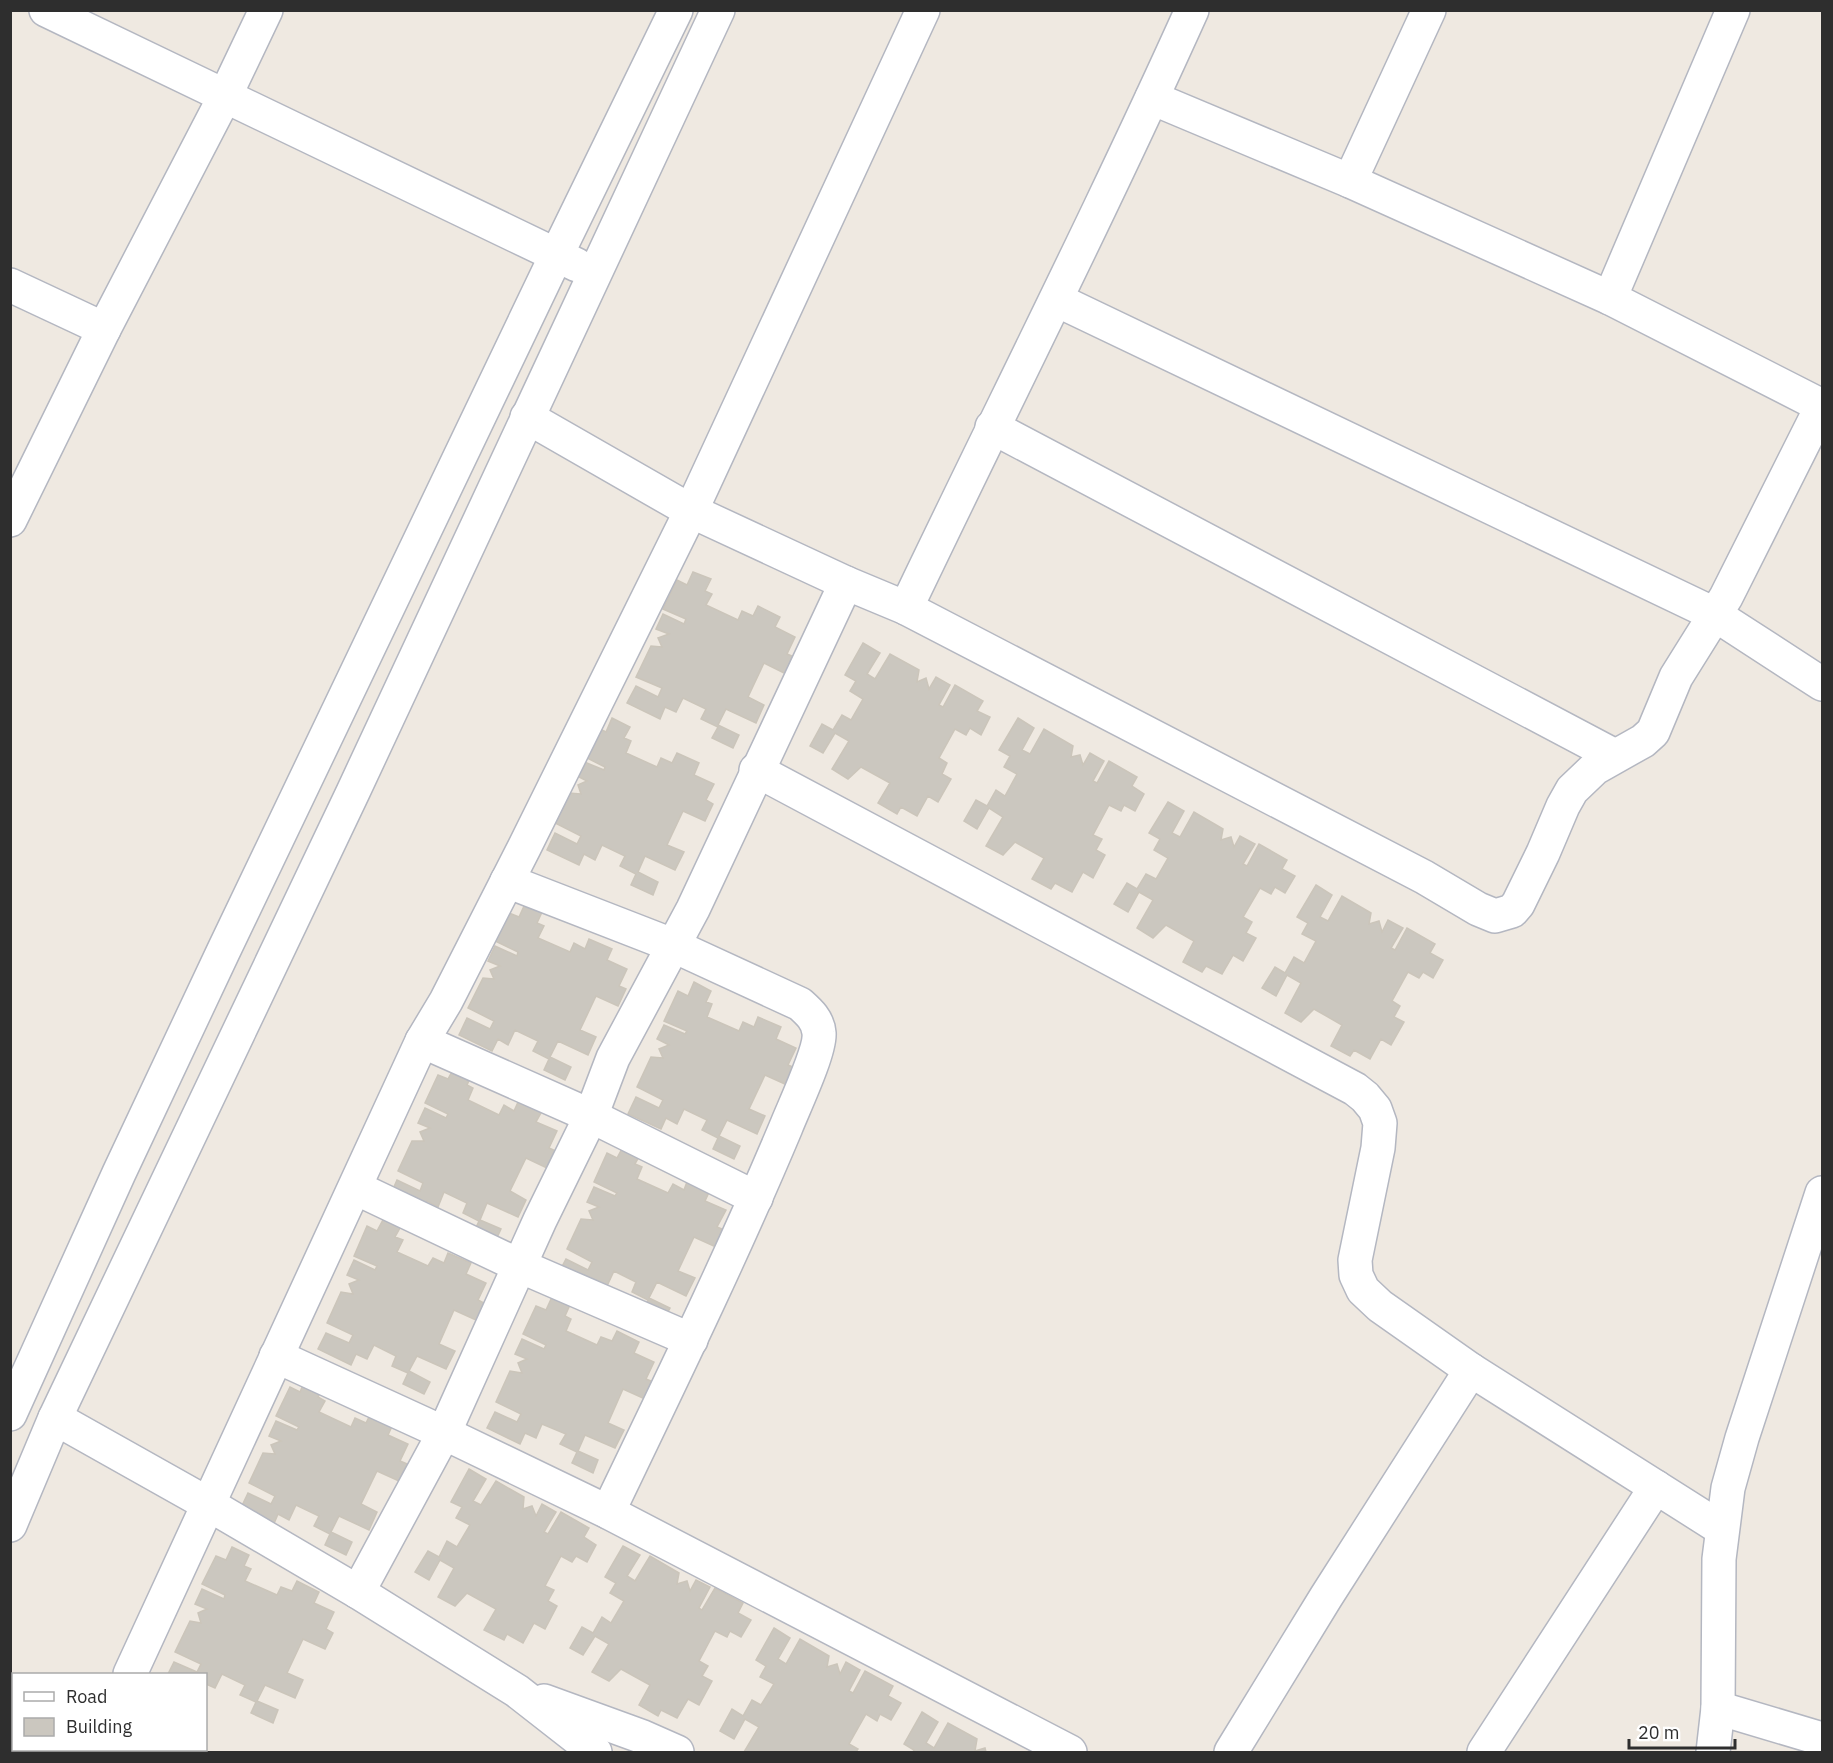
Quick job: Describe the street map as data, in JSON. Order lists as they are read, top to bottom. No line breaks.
{"legend":["Road","Building"],"scale_bar":"20 m"}
